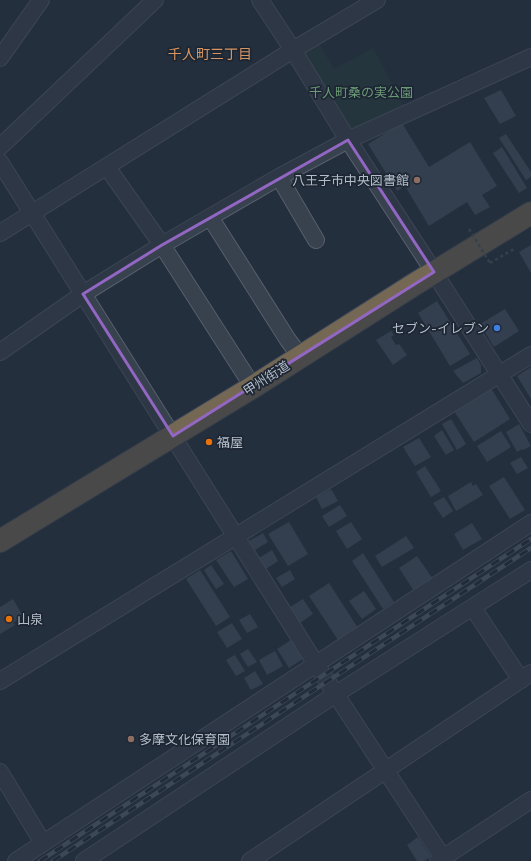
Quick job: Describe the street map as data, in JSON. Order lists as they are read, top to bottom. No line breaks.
{"streets":{"highway":["甲州街道"]},"districts":["千人町三丁目"],"parks":["千人町桑の実公園"],"places":["八王子市中央図書館","セブン-イレブン","福屋","山泉","多摩文化保育園"]}
